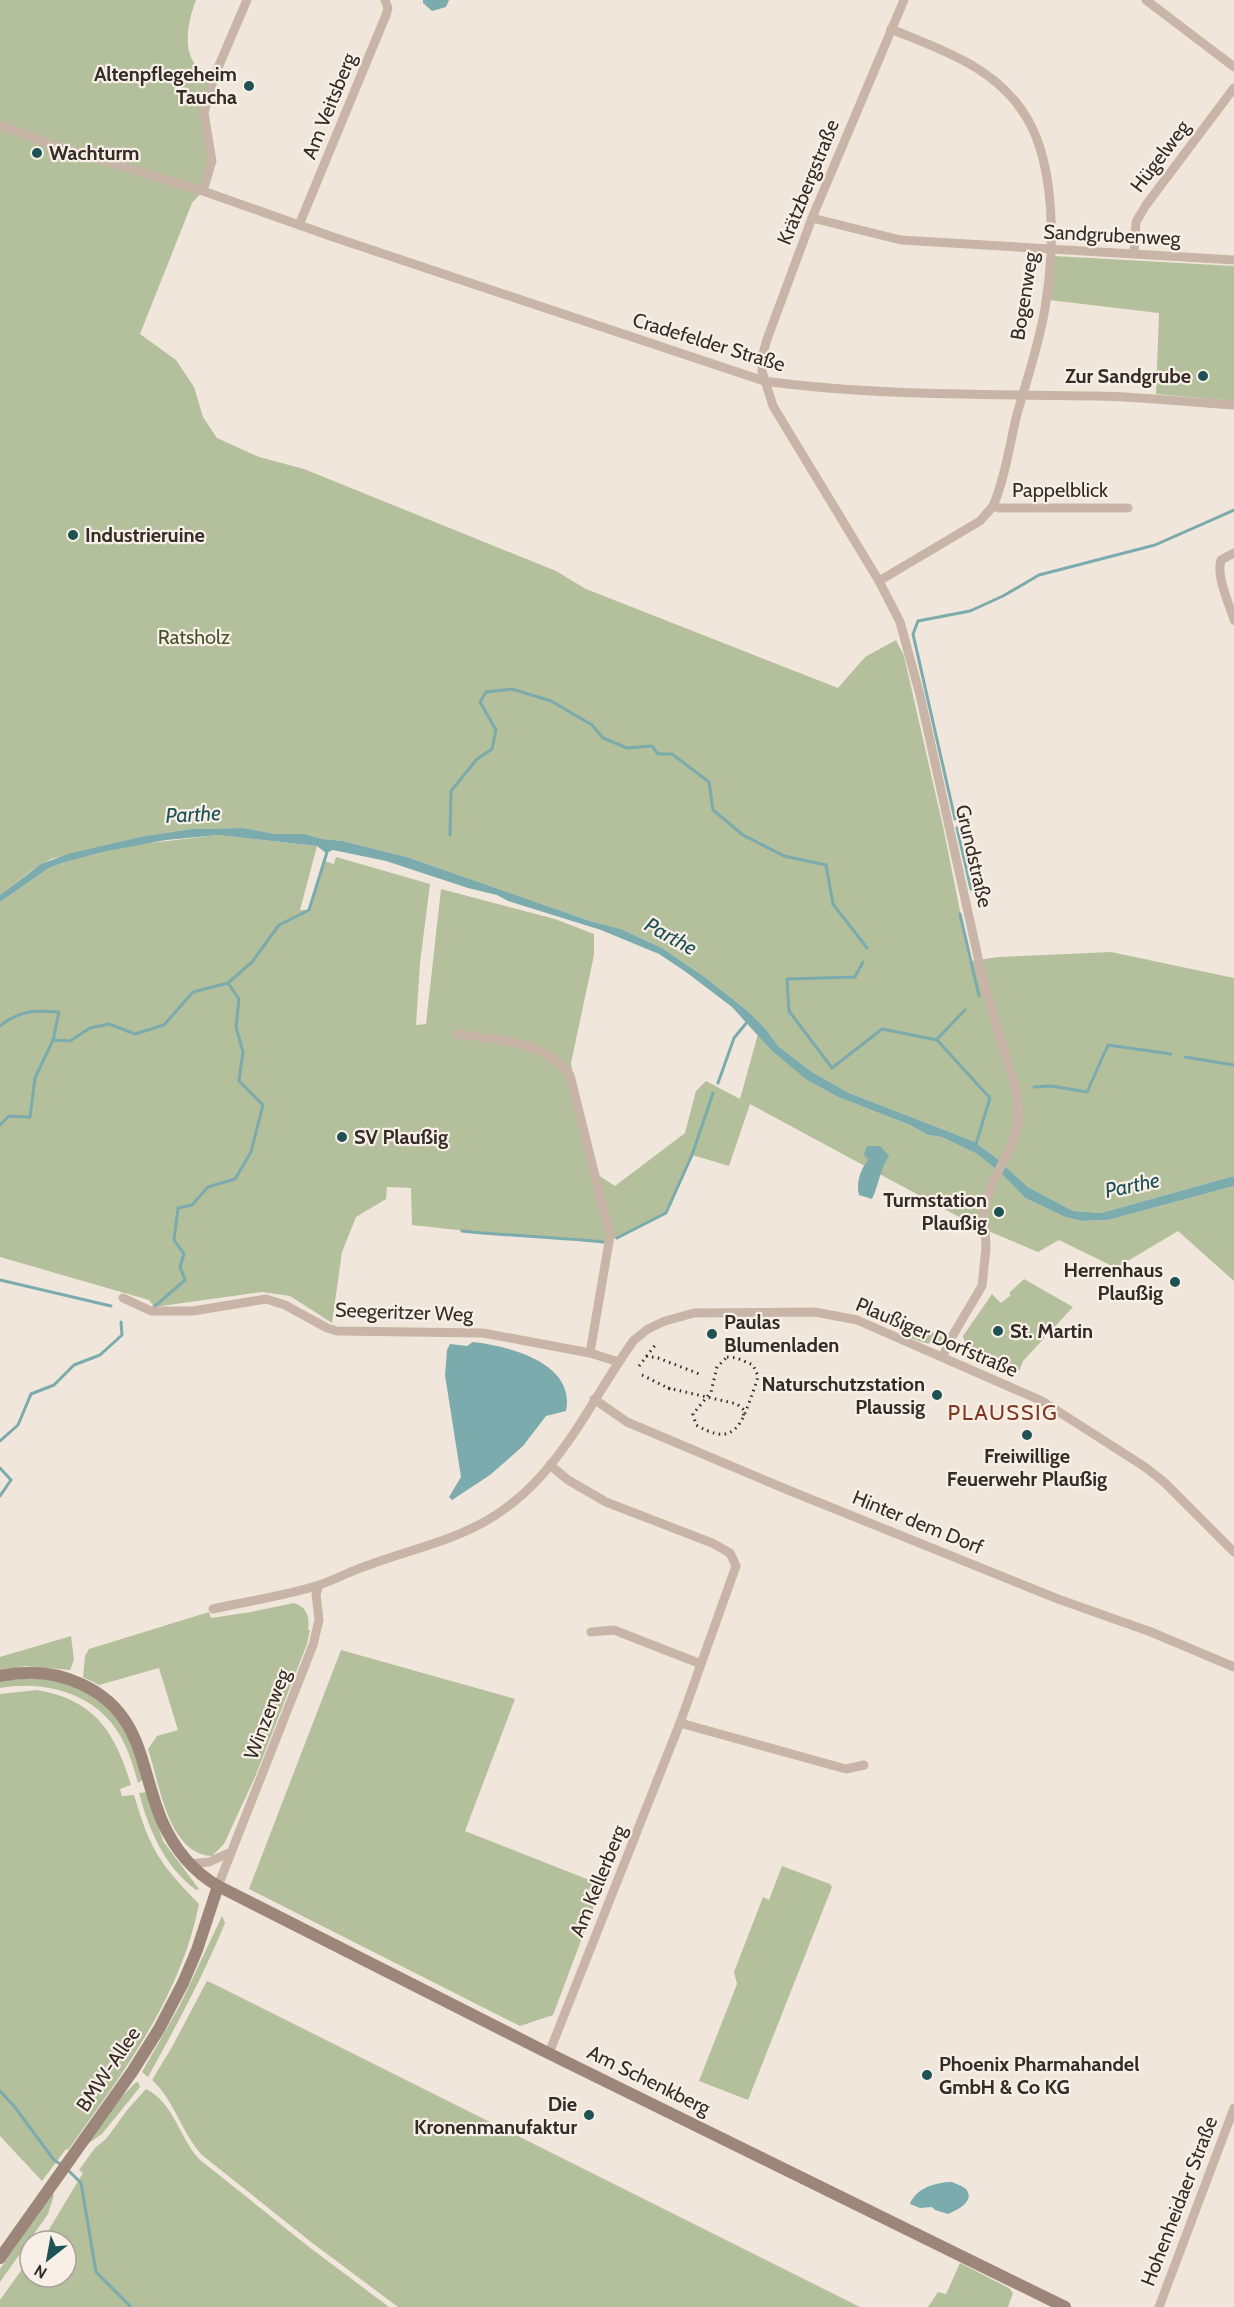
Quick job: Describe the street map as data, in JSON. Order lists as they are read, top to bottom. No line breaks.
{"streets":{"main road":["BMW-Allee","Am Schenkberg"],"street":["Am Veitsberg","Hügelweg","Krätzbergstraße","Sandgrubenweg","Bogenweg","Cradefelder Straße","Pappelblick","Grundstraße","Seegeritzer Weg","Plaußiger Dorfstraße","Hinter dem Dorf","Winzerweg","Am Kellerberg","Hohenheidaer Straße"]},"crossings":[["Am Veitsberg","Cradefelder Straße"],["Hügelweg","Sandgrubenweg"],["Krätzbergstraße","Sandgrubenweg"],["Krätzbergstraße","Bogenweg"],["Krätzbergstraße","Cradefelder Straße"],["Krätzbergstraße","Grundstraße"],["Sandgrubenweg","Bogenweg"],["Bogenweg","Cradefelder Straße"],["Bogenweg","Pappelblick"],["Cradefelder Straße","Grundstraße"],["Grundstraße","Plaußiger Dorfstraße"],["Seegeritzer Weg","Plaußiger Dorfstraße"],["Plaußiger Dorfstraße","Hinter dem Dorf"],["Plaußiger Dorfstraße","Winzerweg"],["Plaußiger Dorfstraße","Am Kellerberg"],["Winzerweg","BMW-Allee"],["Winzerweg","Am Schenkberg"],["Am Kellerberg","Am Schenkberg"],["BMW-Allee","Am Schenkberg"]],"districts":["PLAUSSIG"],"water":["Parthe"],"parks":["Ratsholz"],"places":["Altenpflegeheim Taucha","Wachturm","Zur Sandgrube","Industrieruine","SV Plaußig","Turmstation Plaußig","Herrenhaus Plaußig","St. Martin","Paulas Blumenladen","Naturschutzstation Plaussig","Freiwillige Feuerwehr Plaußig","Phoenix Pharmahandel GmbH & Co KG","Die Kronenmanufaktur"],"north":"bottom left"}
